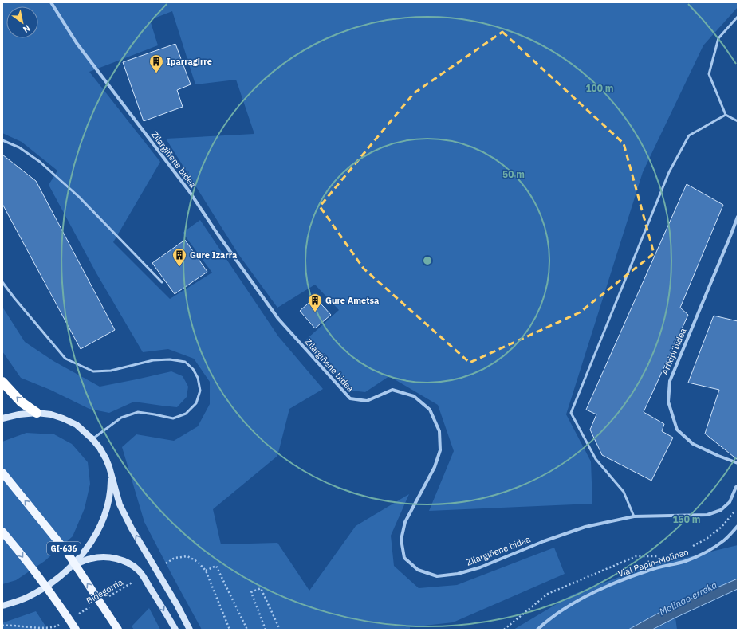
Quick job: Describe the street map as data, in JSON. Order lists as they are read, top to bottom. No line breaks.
{"streets":{"main road":["GI-636"],"street":["Zilargiñene bidea","Artxipi bidea","Vial Papin-Molinao"],"path":["Bidegorria"]},"water":["Molinao erreka"],"places":{"building":["Iparragirre","Gure Izarra","Gure Ametsa"]},"north":"bottom right","rings":["100 m","50 m","150 m"]}
